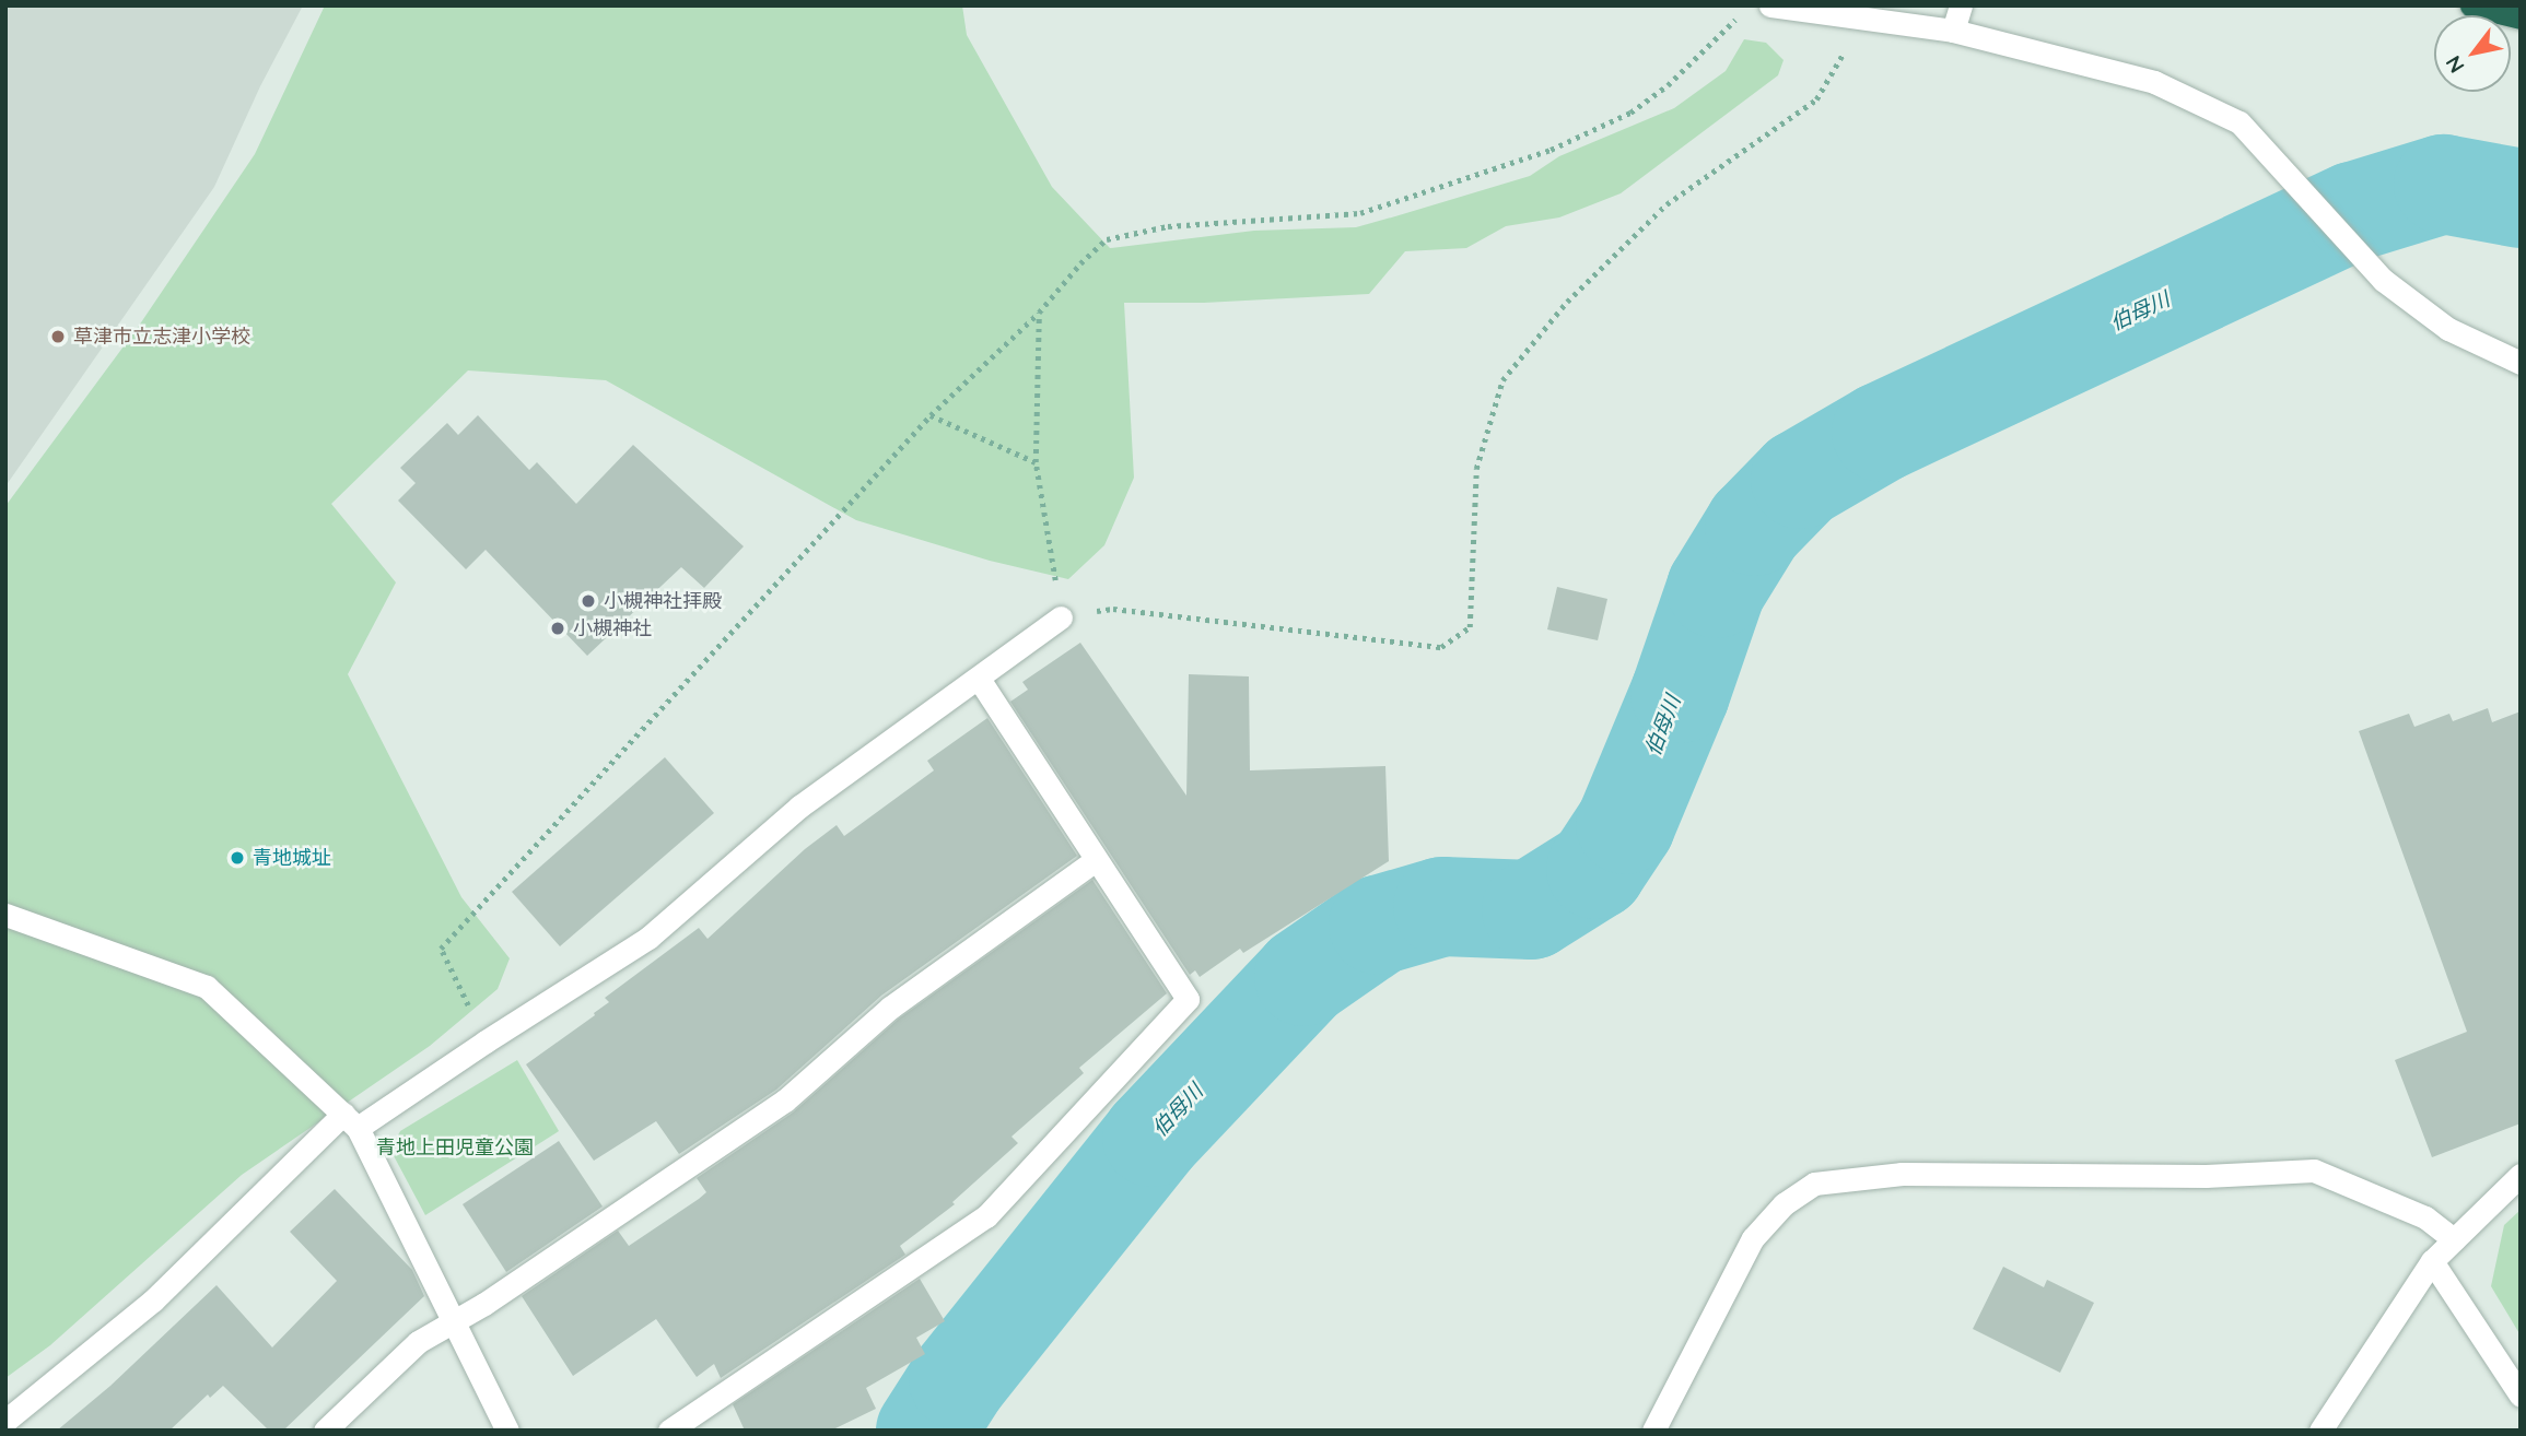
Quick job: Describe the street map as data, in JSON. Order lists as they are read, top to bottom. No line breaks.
{"water":["伯母川"],"parks":["青地上田児童公園"],"places":["草津市立志津小学校","小槻神社拝殿","小槻神社","青地城址"],"north":"bottom left"}
